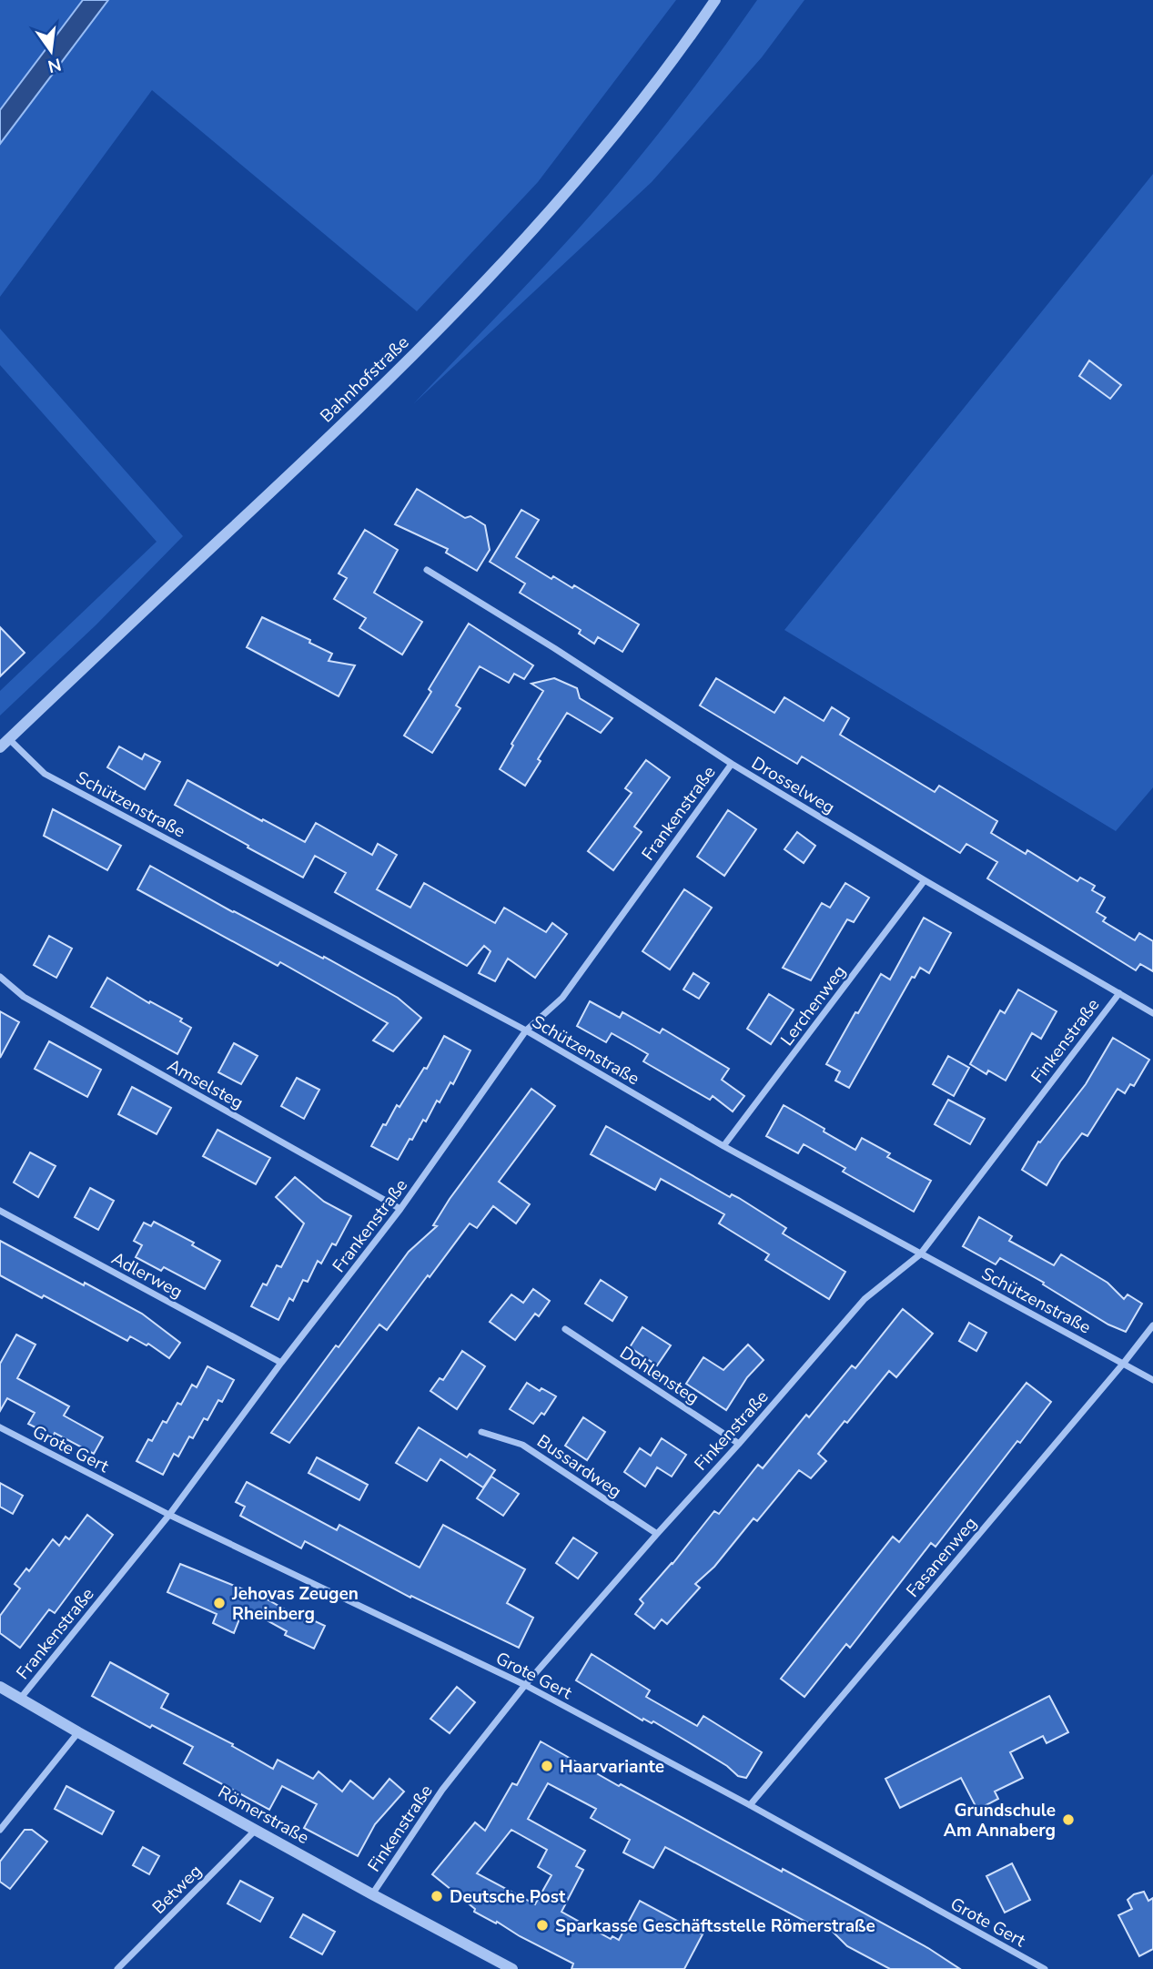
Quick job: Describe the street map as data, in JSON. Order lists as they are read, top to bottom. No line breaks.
{"streets":{"street":["Bahnhofstraße","Drosselweg","Schützenstraße","Frankenstraße","Lerchenweg","Finkenstraße","Amselsteg","Adlerweg","Dohlensteg","Grote Gert","Bussardweg","Fasanenweg","Römerstraße","Betweg"]},"crossings":[["Bahnhofstraße","Schützenstraße"],["Drosselweg","Frankenstraße"],["Drosselweg","Lerchenweg"],["Drosselweg","Finkenstraße"],["Schützenstraße","Frankenstraße"],["Schützenstraße","Lerchenweg"],["Schützenstraße","Finkenstraße"],["Schützenstraße","Fasanenweg"],["Frankenstraße","Amselsteg"],["Frankenstraße","Adlerweg"],["Frankenstraße","Grote Gert"],["Frankenstraße","Römerstraße"],["Finkenstraße","Dohlensteg"],["Finkenstraße","Grote Gert"],["Finkenstraße","Bussardweg"],["Finkenstraße","Römerstraße"],["Grote Gert","Fasanenweg"],["Römerstraße","Betweg"]],"places":["Jehovas Zeugen Rheinberg","Haarvariante","Grundschule Am Annaberg","Deutsche Post","Sparkasse Geschäftsstelle Römerstraße"],"north":"bottom"}
